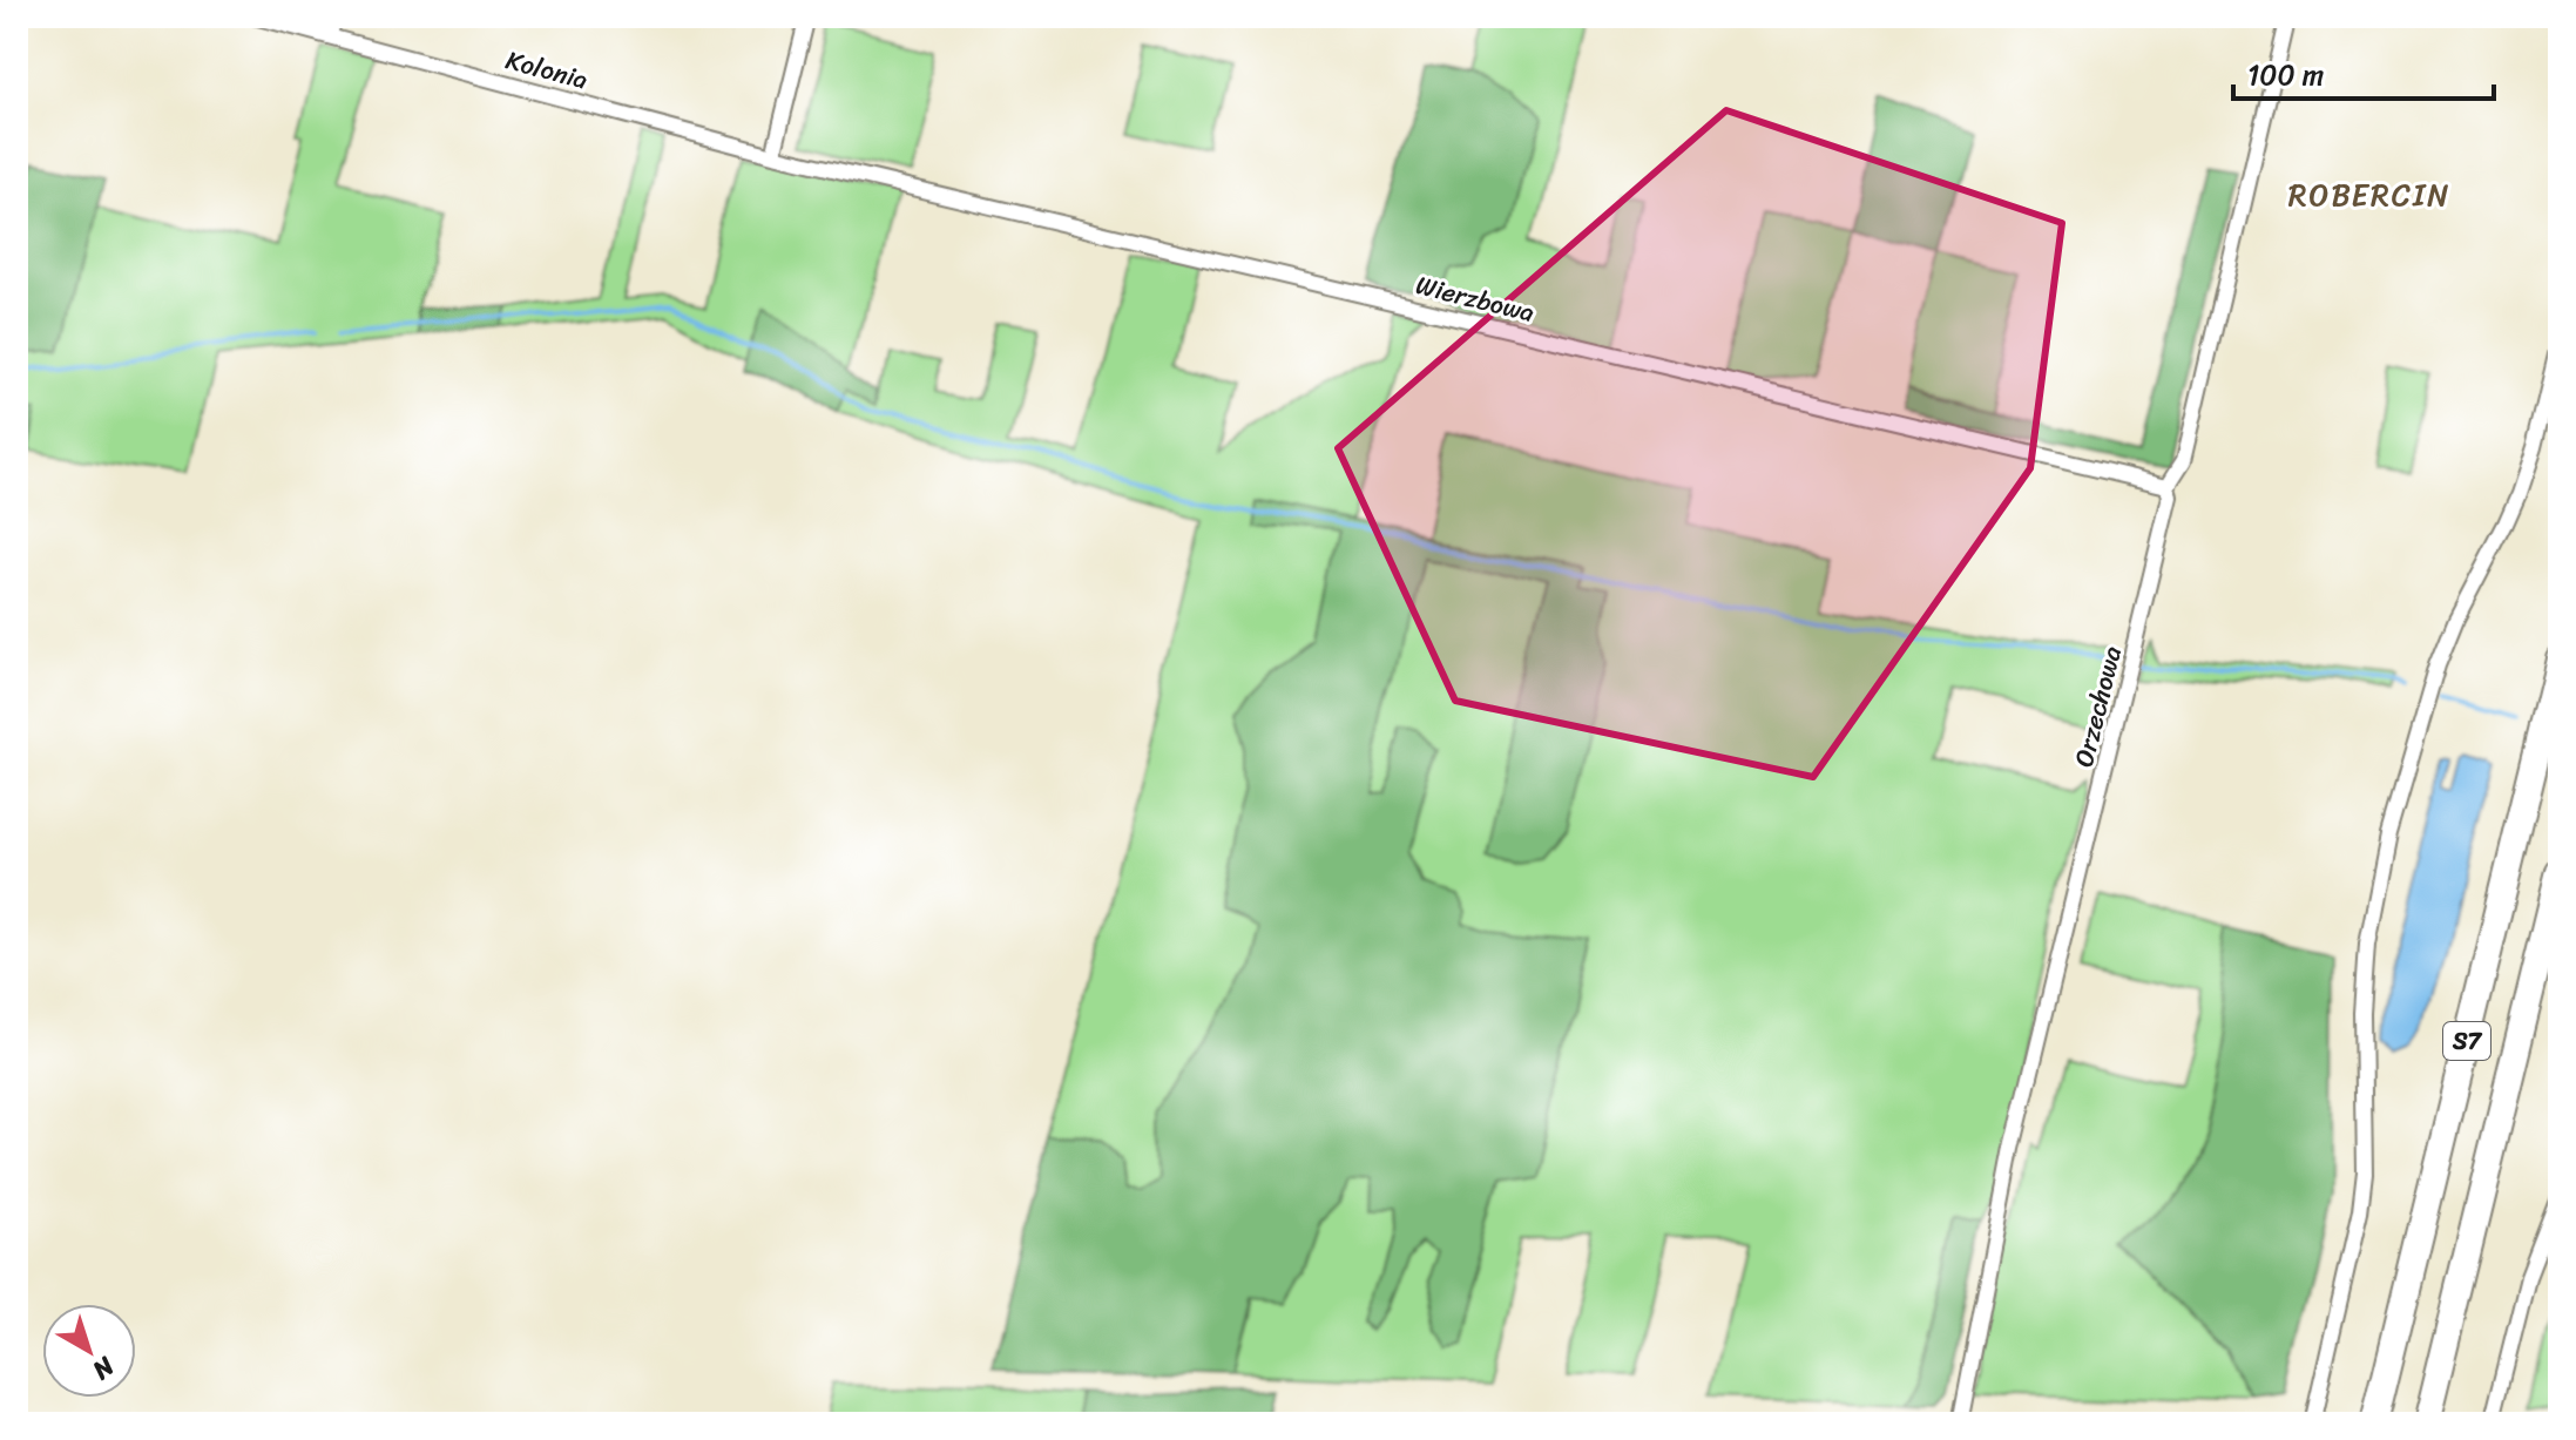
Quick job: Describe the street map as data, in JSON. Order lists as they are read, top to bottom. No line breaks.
{"streets":{"highway":["S7"],"street":["Kolonia","Wierzbowa","Orzechowa"]},"crossings":[["Kolonia","Wierzbowa"],["Wierzbowa","Orzechowa"]],"districts":["ROBERCIN"],"scale_bar":"100 m","north":"bottom right"}
